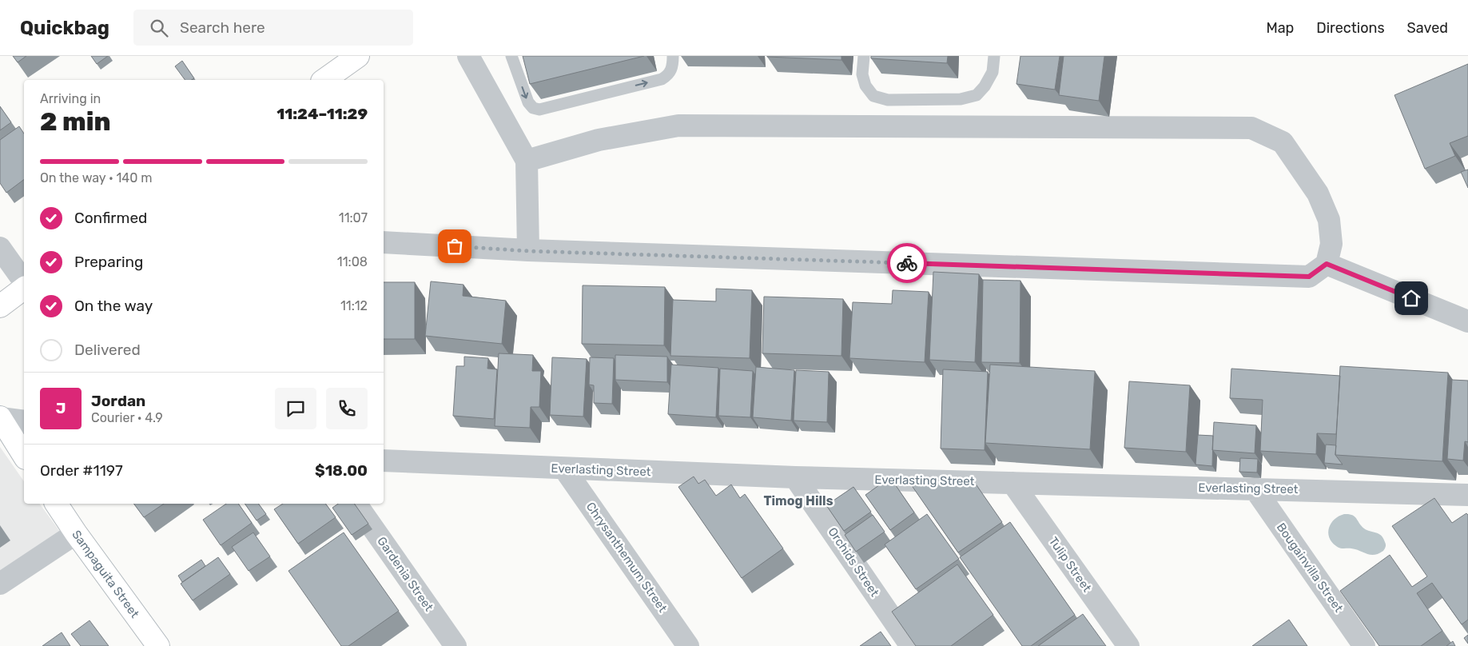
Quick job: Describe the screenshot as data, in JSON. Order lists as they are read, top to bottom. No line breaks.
{"streets":{"main road":["Sampaguita Street"],"street":["Everlasting Street","Chrysanthemum Street","Orchids Street","Tulip Street","Bougainvilla Street","Gardenia Street"]},"crossings":[["Everlasting Street","Chrysanthemum Street"],["Everlasting Street","Orchids Street"],["Everlasting Street","Tulip Street"],["Everlasting Street","Bougainvilla Street"]],"districts":["Timog Hills"],"page":{"header":"Quickbag","search":"Search here","nav":["Map","Directions","Saved"],"heading":["2 min","Arriving in","11:24–11:29"],"panel":["Jordan","Courier · 4.9","Order #1197","$18.00"],"bar":"On the way · 140 m","list":[["Confirmed","11:07"],["Preparing","11:08"],["On the way","11:12"],"Delivered"],"round":"J"}}
